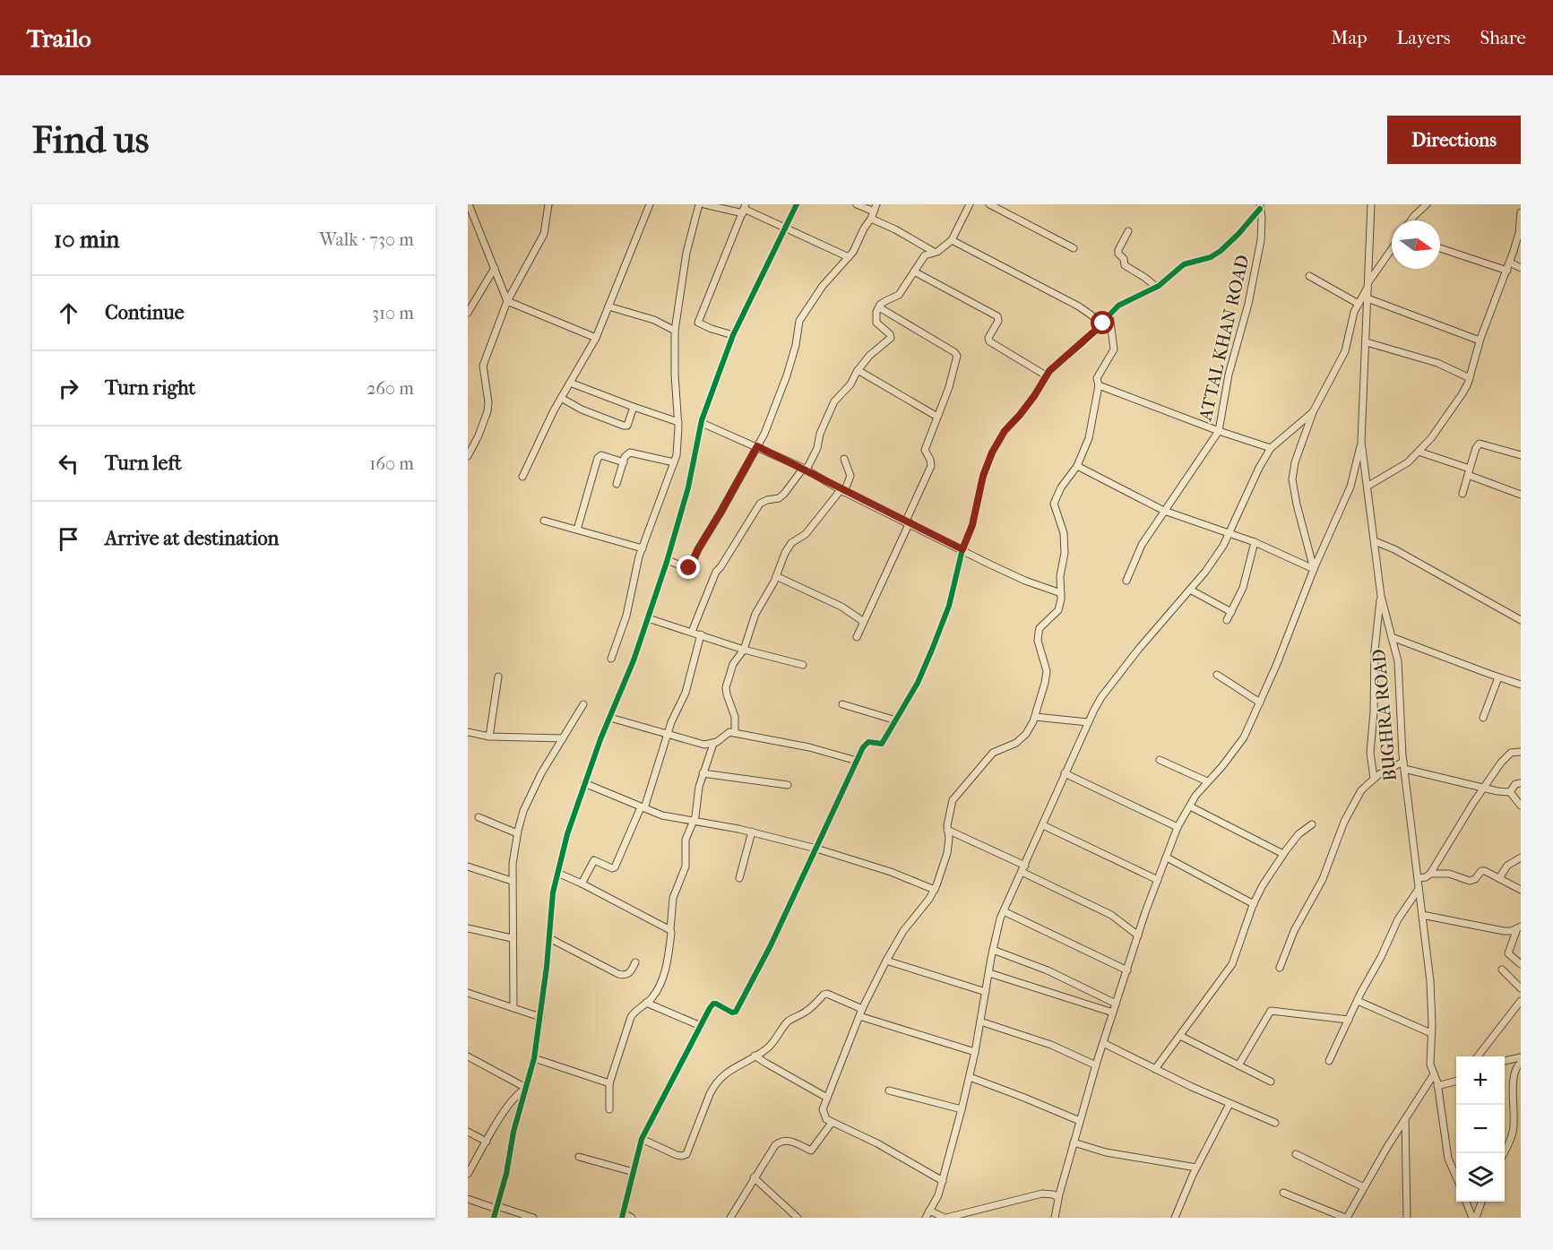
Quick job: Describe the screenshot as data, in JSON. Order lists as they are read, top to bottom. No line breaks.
{"streets":{"street":["ATTAL KHAN ROAD","BUGHRA ROAD"]},"north":"right","page":{"header":"Trailo","nav":["Map","Layers","Share"],"buttons":"Directions","title":"Find us","heading":["10 min","Walk · 730 m"],"list":[["Continue","310 m"],["Turn right","260 m"],["Turn left","160 m"],"Arrive at destination"],"map_buttons":["+","−"]}}
